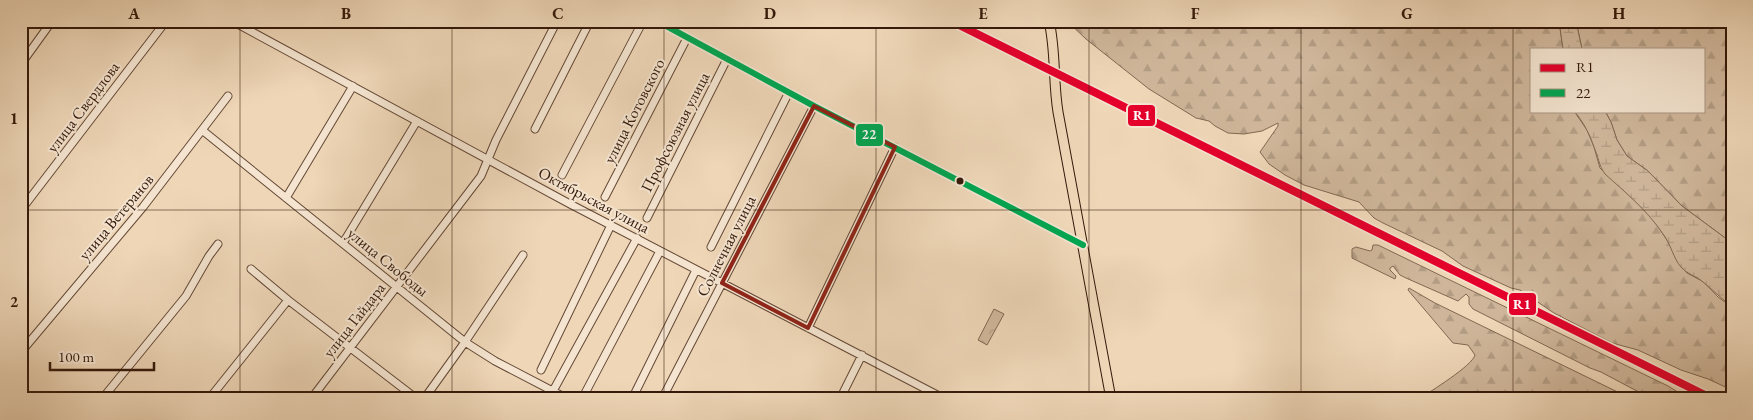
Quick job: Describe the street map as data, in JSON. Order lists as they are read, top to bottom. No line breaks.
{"streets":{"street":["улица Свердлова","улица Котовского","Профсоюзная улица","Октябрьская улица","улица Ветеранов","Солнечная улица","улица Свободы","улица Гайдара"]},"crossings":[["Октябрьская улица","Солнечная улица"],["Октябрьская улица","улица Гайдара"],["улица Ветеранов","улица Свободы"],["улица Свободы","улица Гайдара"]],"lines":["transit line R1","transit line 22"],"legend":["R1","22"],"scale_bar":"100 m","grid":{"columns":["A","B","C","D","E","F","G","H"],"rows":["1","2"]}}
